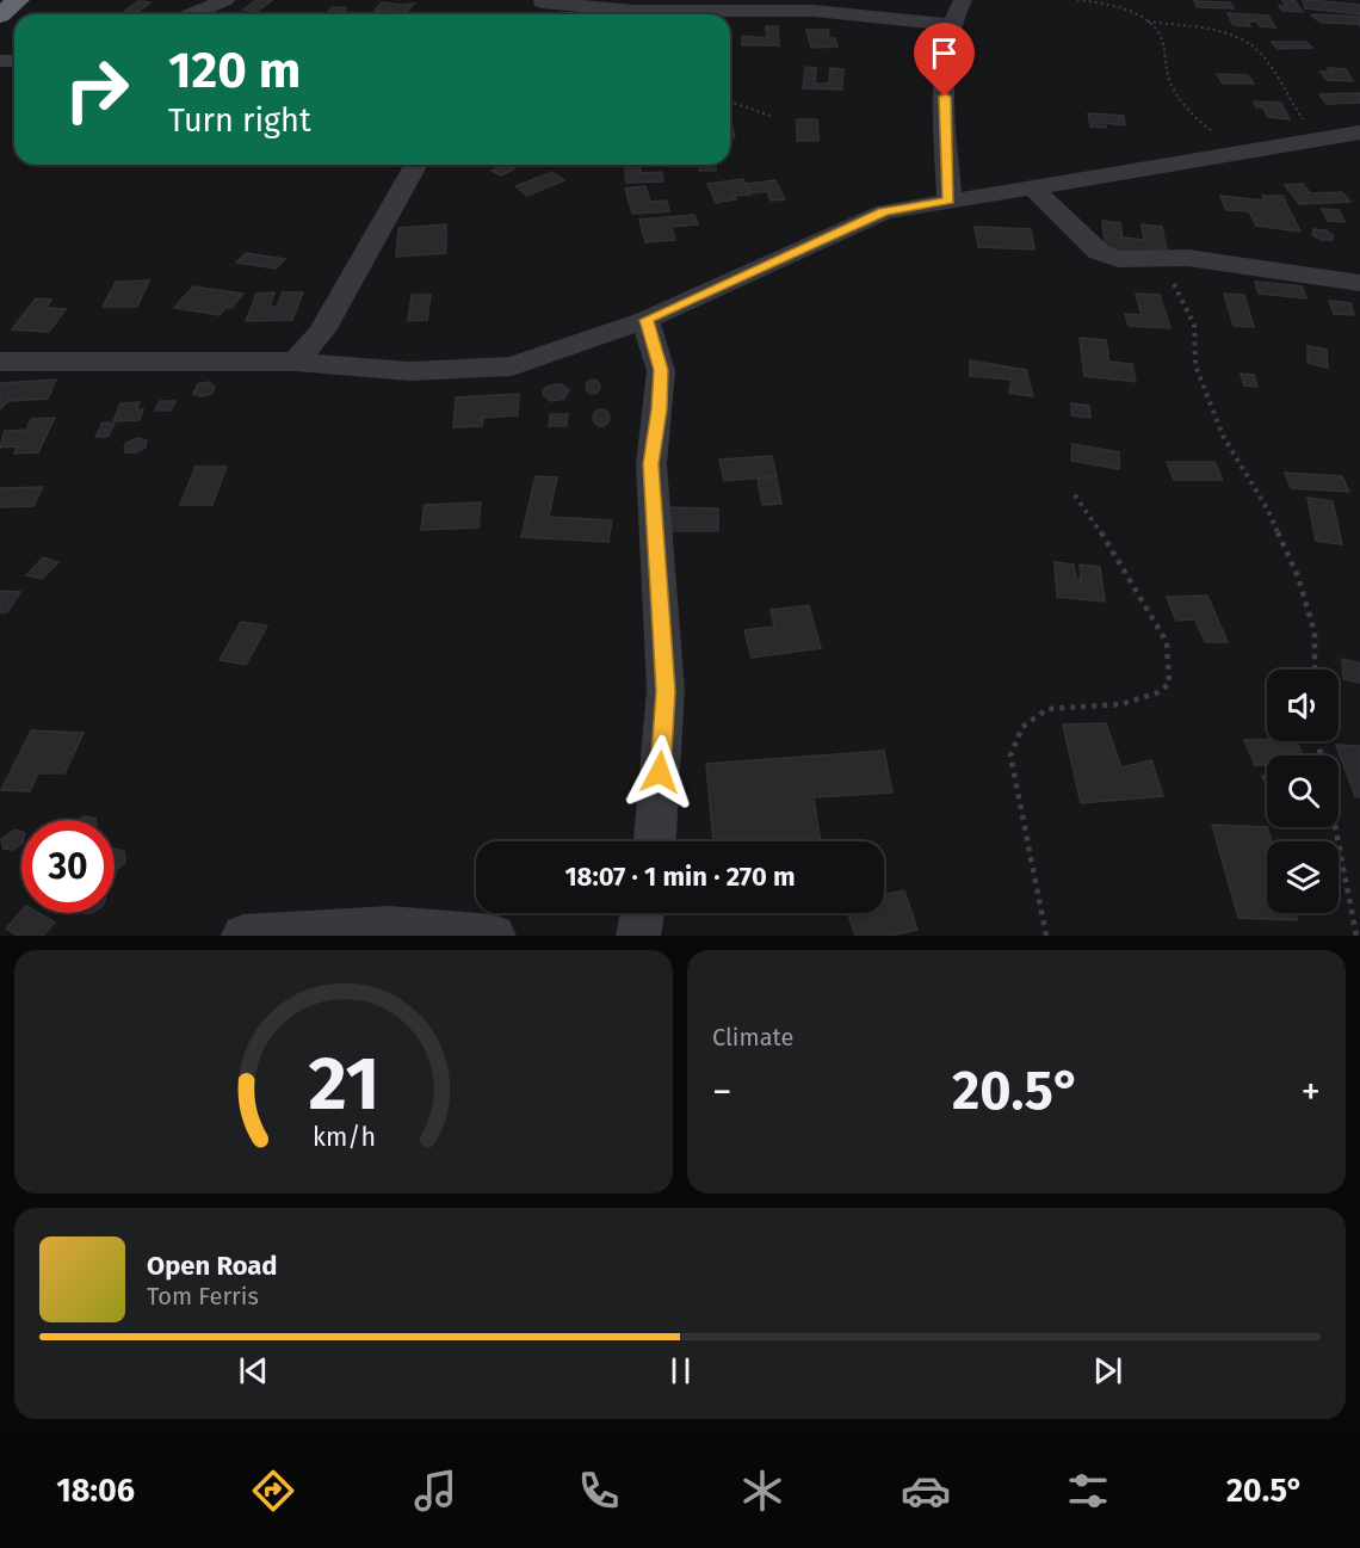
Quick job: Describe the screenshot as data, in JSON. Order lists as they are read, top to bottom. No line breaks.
{"page":{"turn":["120 m","Turn right"],"limit":"30","trip":"18:07 · 1 min · 270 m","tile":"Climate","heat":["−","20.5°","+"],"song":["Open Road","Tom Ferris"],"tabs":["18:06","20.5°"],"gauge":["21","km/h"]}}
